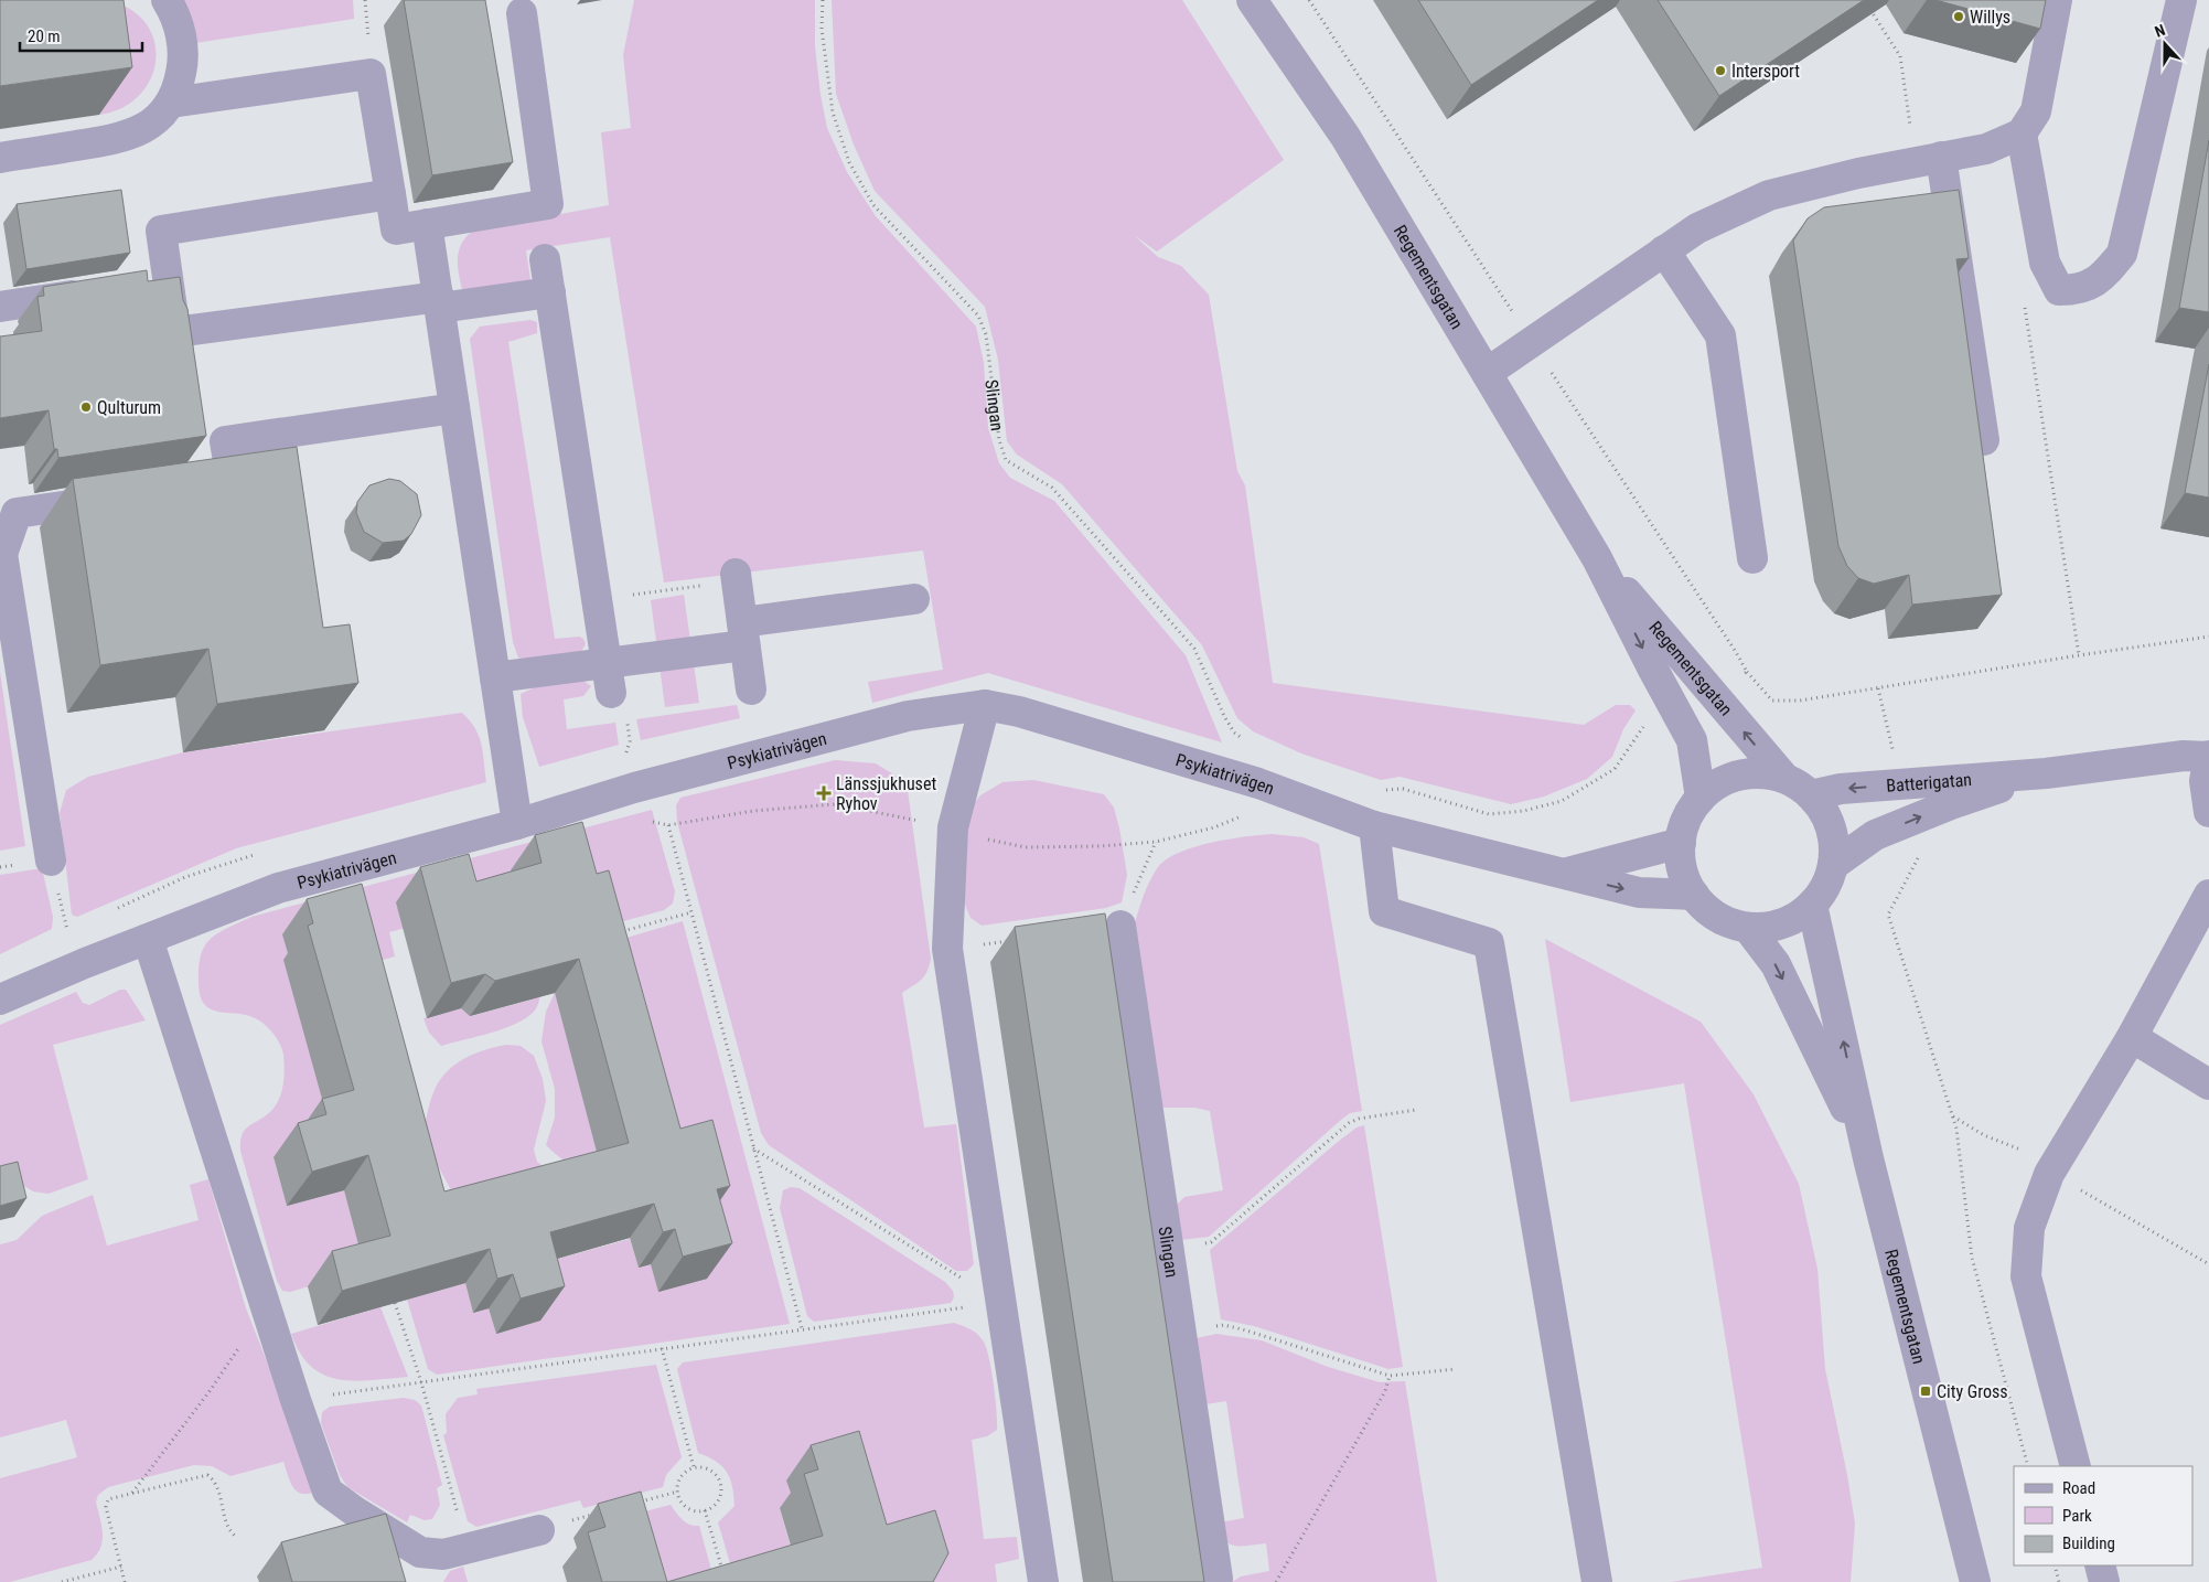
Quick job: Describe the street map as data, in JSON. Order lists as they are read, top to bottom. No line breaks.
{"streets":{"street":["Regementsgatan","Slingan","Psykiatrivägen","Batterigatan"]},"crossings":[["Regementsgatan","Psykiatrivägen"],["Regementsgatan","Batterigatan"],["Psykiatrivägen","Batterigatan"]],"places":{"other":["Willys","Intersport","Qulturum"],"health":["Länssjukhuset Ryhov"],"transit":["City Gross"]},"legend":["Road","Park","Building"],"scale_bar":"20 m","north":"top"}
